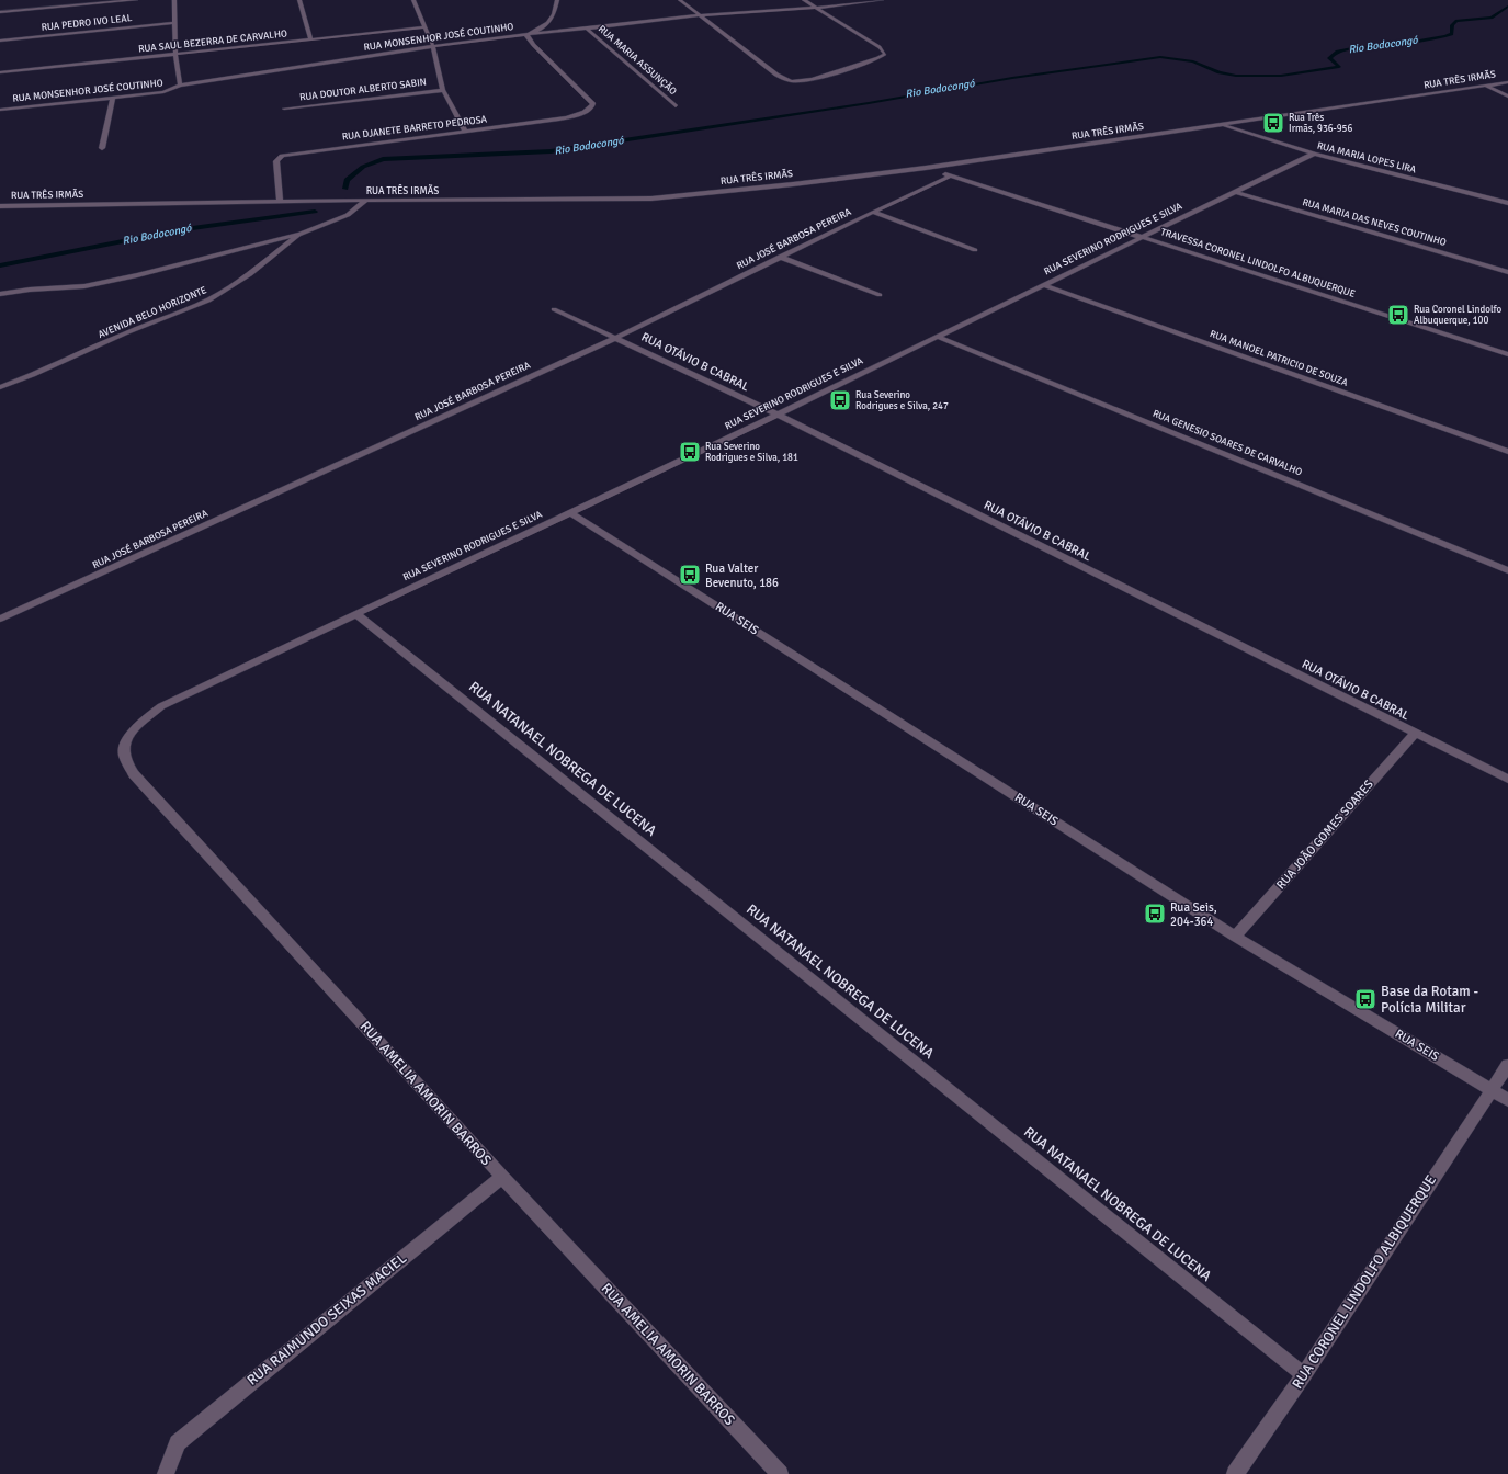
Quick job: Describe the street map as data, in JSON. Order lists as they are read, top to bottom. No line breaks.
{"streets":{"street":["RUA PEDRO IVO LEAL","RUA MONSENHOR JOSÉ COUTINHO","RUA SAUL BEZERRA DE CARVALHO","RUA MARIA ASSUNÇÃO","RUA TRÊS IRMÃS","RUA DOUTOR ALBERTO SABIN","RUA DJANETE BARRETO PEDROSA","RUA MARIA LOPES LIRA","RUA MARIA DAS NEVES COUTINHO","RUA JOSÉ BARBOSA PEREIRA","RUA SEVERINO RODRIGUES E SILVA","TRAVESSA CORONEL LINDOLFO ALBUQUERQUE","AVENIDA BELO HORIZONTE","RUA MANOEL PATRICIO DE SOUZA","RUA OTÁVIO B CABRAL","RUA GENESIO SOARES DE CARVALHO","RUA SEIS","RUA NATANAEL NOBREGA DE LUCENA","RUA JOÃO GOMES SOARES","RUA AMELIA AMORIN BARROS","RUA CORONEL LINDOLFO ALBIQUERQUE","RUA RAIMUNDO SEIXAS MACIEL"]},"crossings":[["RUA MONSENHOR JOSÉ COUTINHO","RUA MARIA ASSUNÇÃO"],["RUA MONSENHOR JOSÉ COUTINHO","RUA DJANETE BARRETO PEDROSA"],["RUA TRÊS IRMÃS","RUA DJANETE BARRETO PEDROSA"],["RUA TRÊS IRMÃS","RUA MARIA LOPES LIRA"],["RUA TRÊS IRMÃS","TRAVESSA CORONEL LINDOLFO ALBUQUERQUE"],["RUA MARIA LOPES LIRA","RUA SEVERINO RODRIGUES E SILVA"],["RUA MARIA DAS NEVES COUTINHO","RUA SEVERINO RODRIGUES E SILVA"],["RUA JOSÉ BARBOSA PEREIRA","TRAVESSA CORONEL LINDOLFO ALBUQUERQUE"],["RUA JOSÉ BARBOSA PEREIRA","RUA OTÁVIO B CABRAL"],["RUA SEVERINO RODRIGUES E SILVA","TRAVESSA CORONEL LINDOLFO ALBUQUERQUE"],["RUA SEVERINO RODRIGUES E SILVA","RUA MANOEL PATRICIO DE SOUZA"],["RUA SEVERINO RODRIGUES E SILVA","RUA OTÁVIO B CABRAL"],["RUA SEVERINO RODRIGUES E SILVA","RUA GENESIO SOARES DE CARVALHO"],["RUA SEVERINO RODRIGUES E SILVA","RUA SEIS"],["RUA SEVERINO RODRIGUES E SILVA","RUA NATANAEL NOBREGA DE LUCENA"],["RUA SEVERINO RODRIGUES E SILVA","RUA AMELIA AMORIN BARROS"],["RUA OTÁVIO B CABRAL","RUA JOÃO GOMES SOARES"],["RUA SEIS","RUA JOÃO GOMES SOARES"],["RUA SEIS","RUA CORONEL LINDOLFO ALBIQUERQUE"],["RUA NATANAEL NOBREGA DE LUCENA","RUA CORONEL LINDOLFO ALBIQUERQUE"],["RUA AMELIA AMORIN BARROS","RUA RAIMUNDO SEIXAS MACIEL"]],"water":["Rio Bodocongó"],"places":{"bus stop":["Rua Três Irmãs, 936-956","Rua Coronel Lindolfo Albuquerque, 100","Rua Severino Rodrigues e Silva, 247","Rua Severino Rodrigues e Silva, 181","Rua Valter Bevenuto, 186","Rua Seis, 204-364","Base da Rotam - Polícia Militar"]}}
